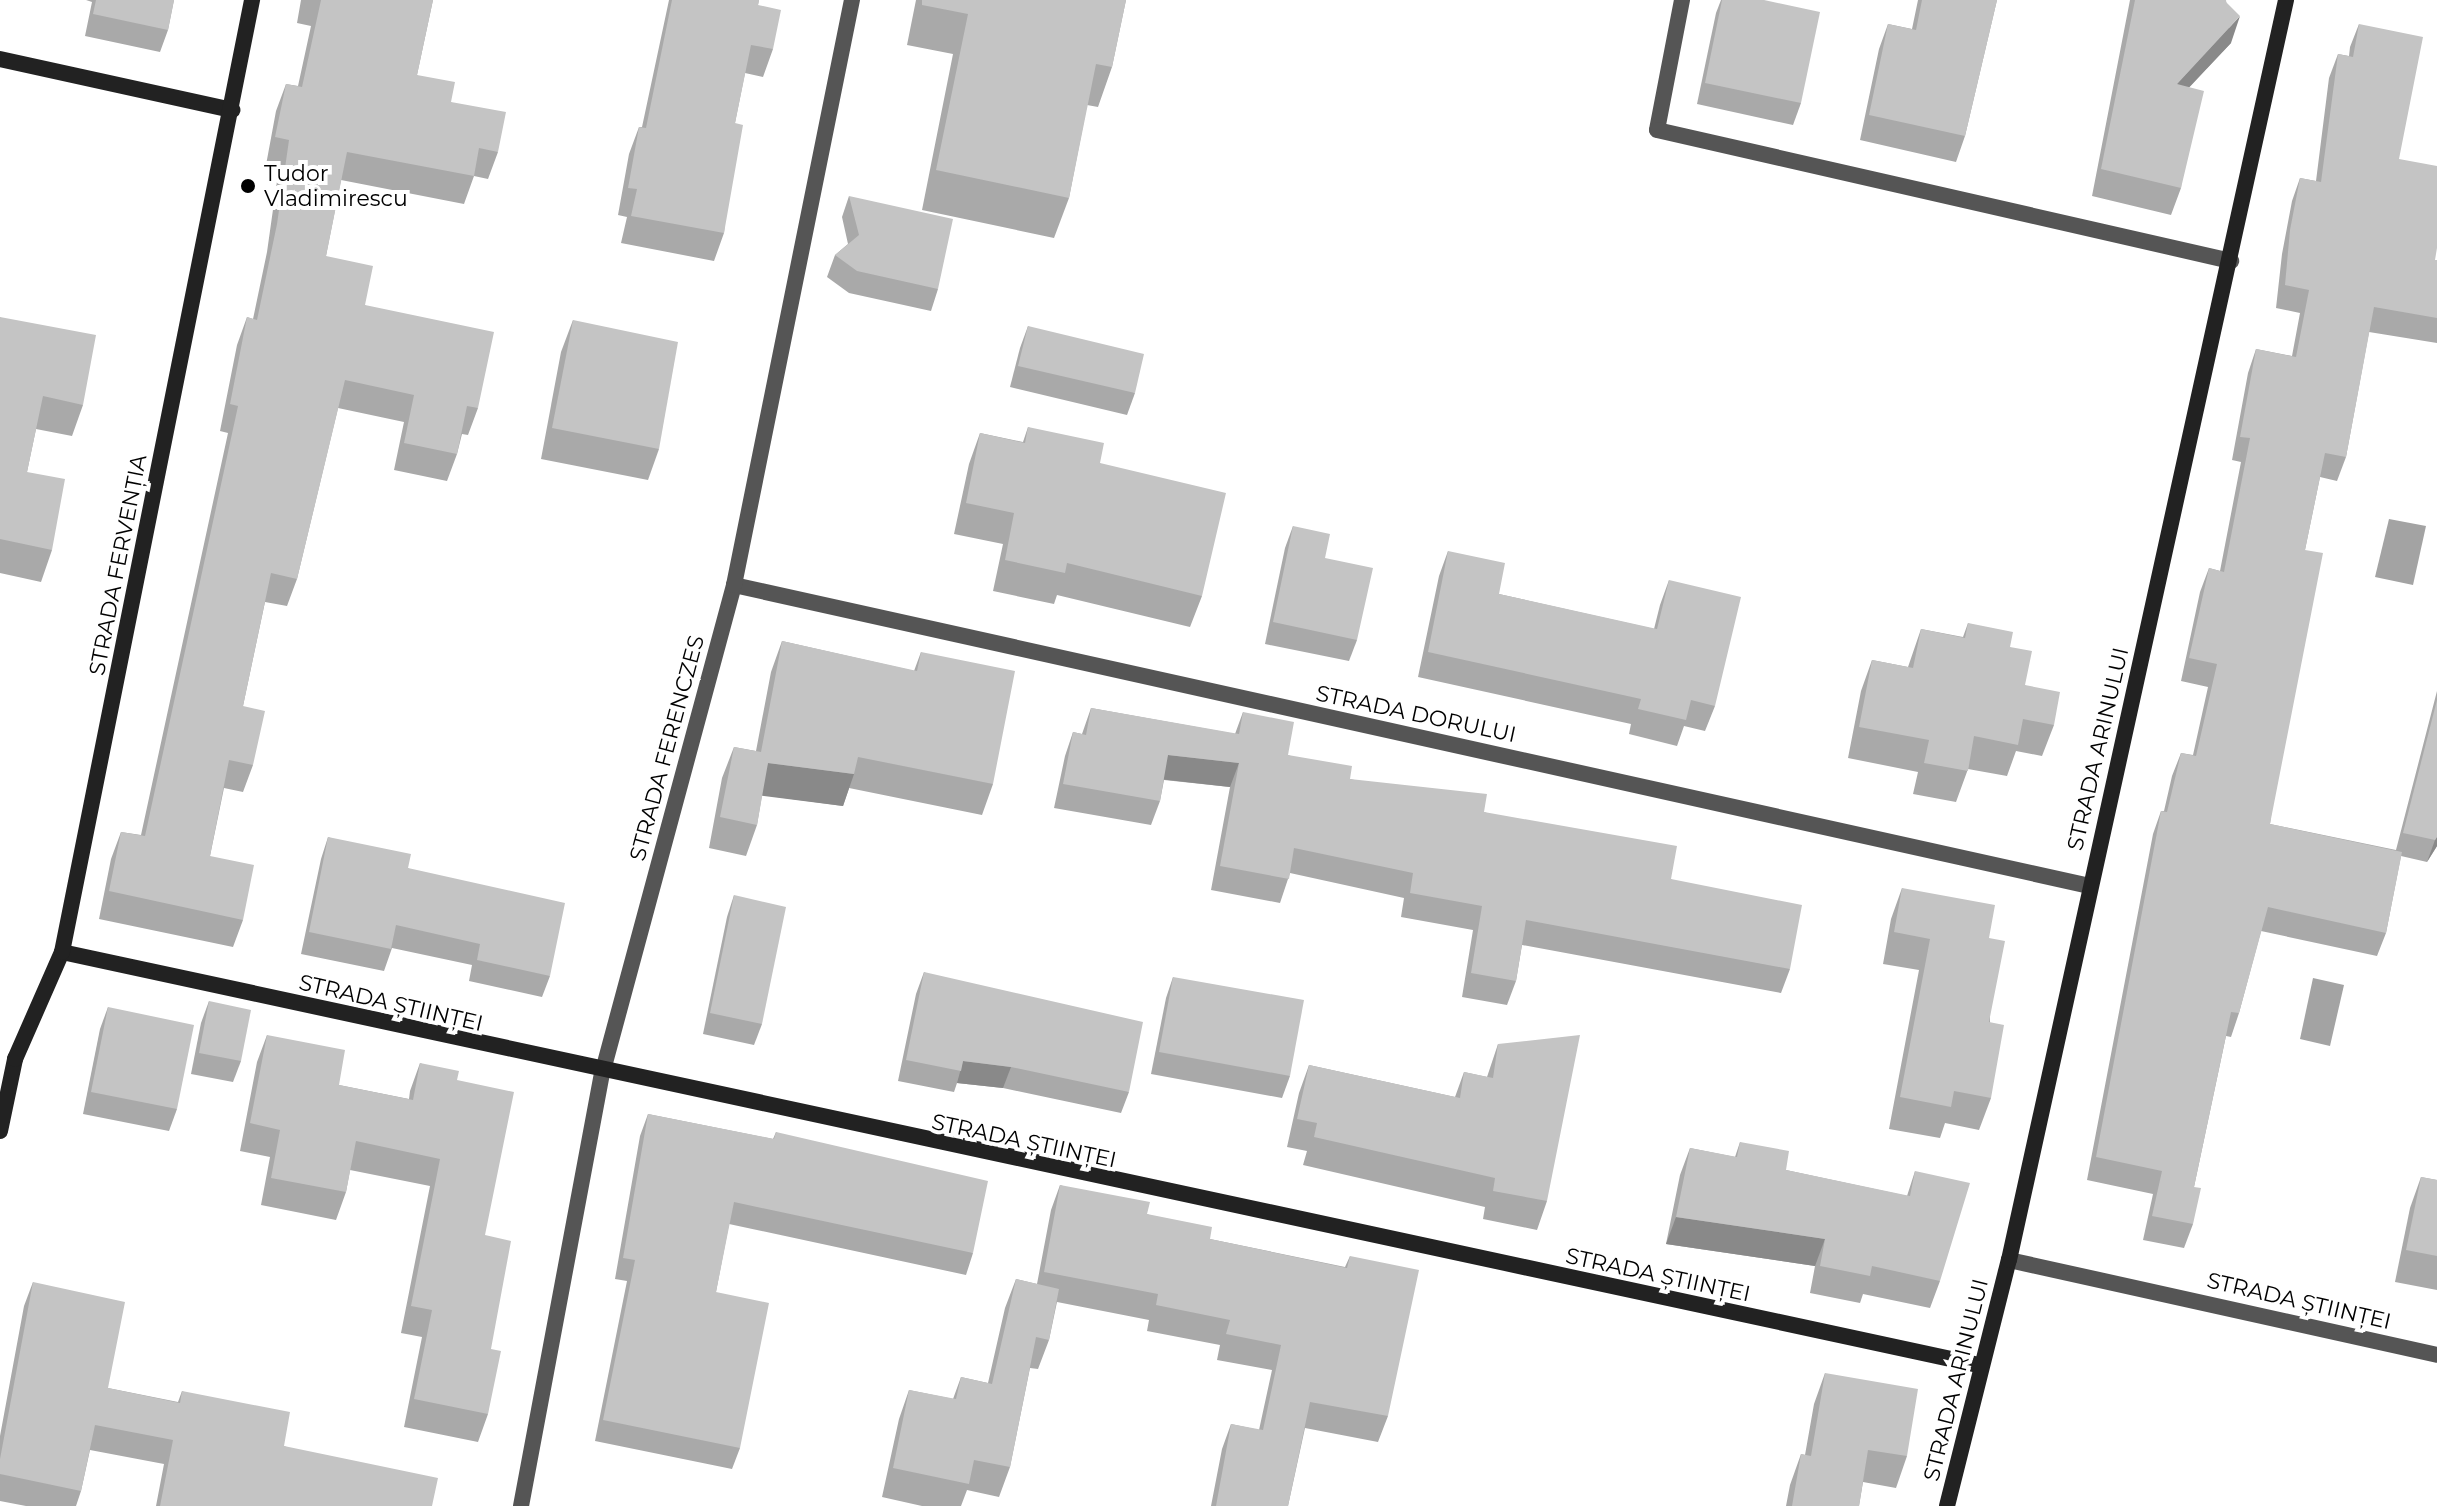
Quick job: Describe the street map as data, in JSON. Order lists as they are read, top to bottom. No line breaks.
{"streets":{"street":["STRADA FERVENȚIA","STRADA DORULUI","STRADA FERENCZES","STRADA ARINULUI","STRADA ȘTIINȚEI"]},"crossings":[["STRADA FERVENȚIA","STRADA ȘTIINȚEI"],["STRADA DORULUI","STRADA FERENCZES"],["STRADA DORULUI","STRADA ARINULUI"],["STRADA FERENCZES","STRADA ȘTIINȚEI"],["STRADA ARINULUI","STRADA ȘTIINȚEI"]],"places":["Tudor Vladimirescu"]}
